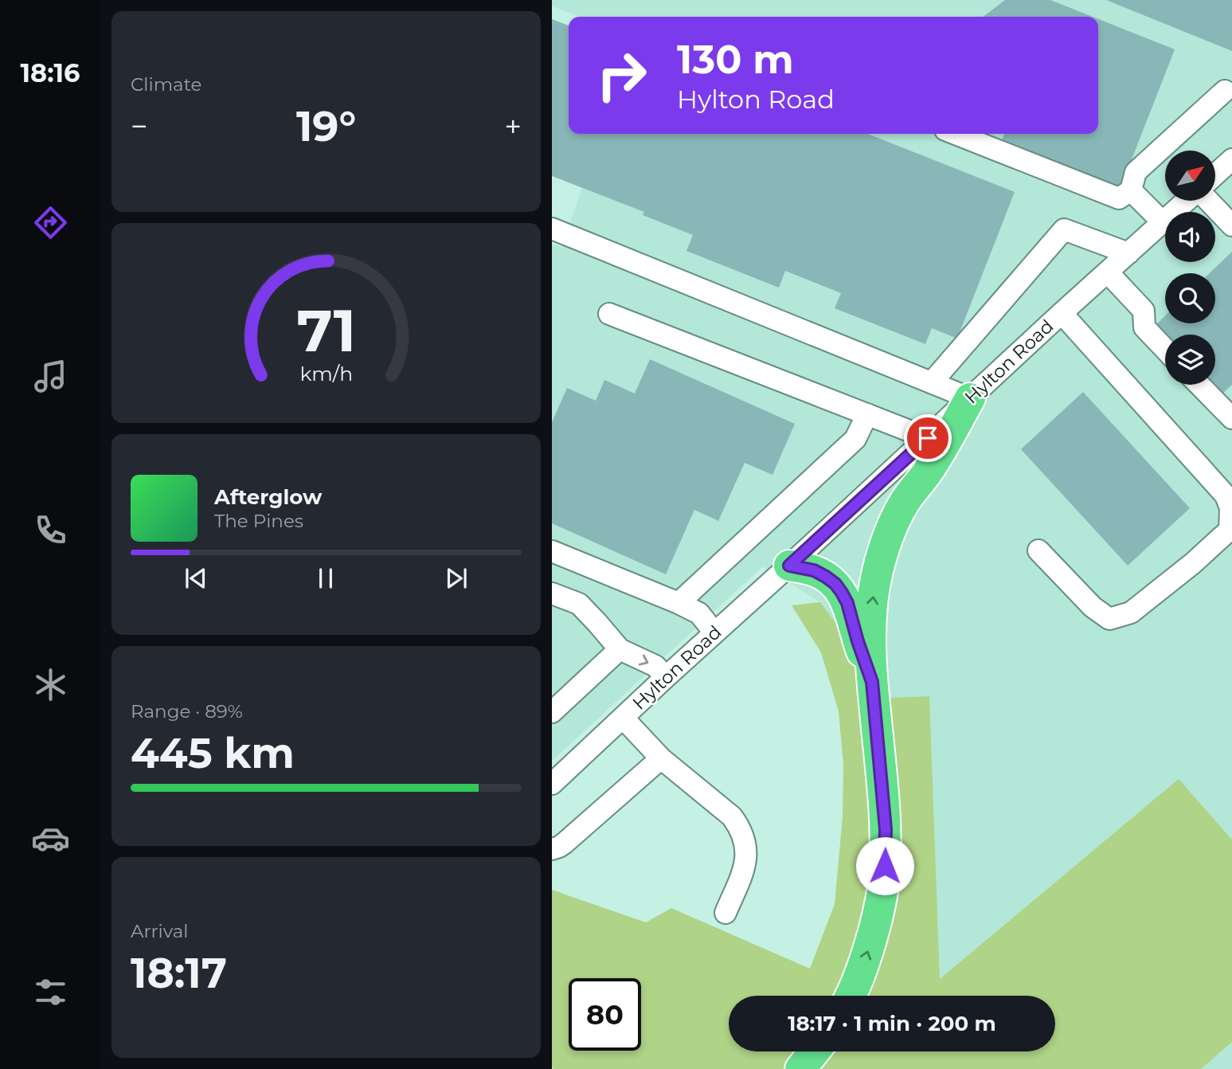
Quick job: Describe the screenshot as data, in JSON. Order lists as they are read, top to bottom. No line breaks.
{"streets":{"street":["Hylton Road"]},"north":"top right","page":{"tabs":"18:16","tile":["Climate",["Range · 89%","445 km"],["Arrival","18:17"]],"turn":["130 m","Hylton Road"],"heat":["−","19°","+"],"song":["Afterglow","The Pines"],"limit":"80","trip":"18:17 · 1 min · 200 m","gauge":["71","km/h"]}}
